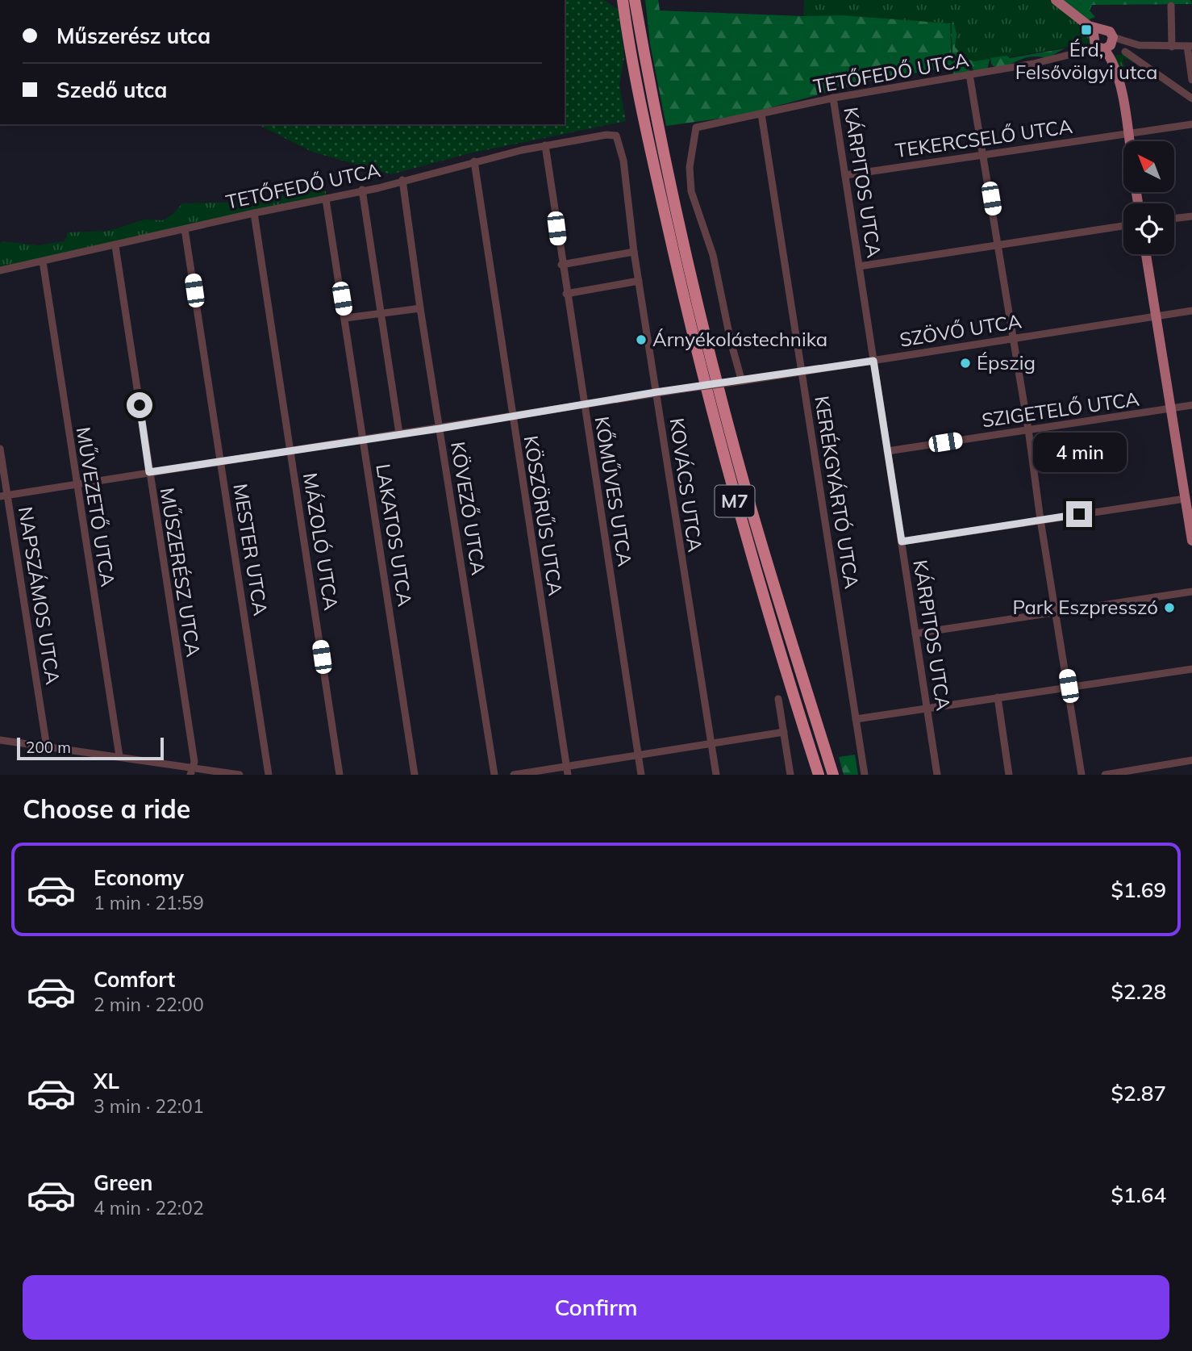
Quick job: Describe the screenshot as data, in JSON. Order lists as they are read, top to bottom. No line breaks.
{"streets":{"highway":["M7"],"street":["TETŐFEDŐ UTCA","TEKERCSELŐ UTCA","KÁRPITOS UTCA","SZÖVŐ UTCA","SZIGETELŐ UTCA","KOVÁCS UTCA","KŐMŰVES UTCA","KERÉKGYÁRTÓ UTCA","MŰVEZETŐ UTCA","KÖVEZŐ UTCA","KÖSZÖRŰS UTCA","LAKATOS UTCA","MÁZOLÓ UTCA","MESTER UTCA","MŰSZERÉSZ UTCA","NAPSZÁMOS UTCA"]},"crossings":[["TETŐFEDŐ UTCA","KÁRPITOS UTCA"],["TETŐFEDŐ UTCA","SZÖVŐ UTCA"],["TETŐFEDŐ UTCA","KOVÁCS UTCA"],["TETŐFEDŐ UTCA","KŐMŰVES UTCA"],["TETŐFEDŐ UTCA","KERÉKGYÁRTÓ UTCA"],["TETŐFEDŐ UTCA","MŰVEZETŐ UTCA"],["TETŐFEDŐ UTCA","KÖVEZŐ UTCA"],["TETŐFEDŐ UTCA","KÖSZÖRŰS UTCA"],["TETŐFEDŐ UTCA","LAKATOS UTCA"],["TETŐFEDŐ UTCA","MÁZOLÓ UTCA"],["TETŐFEDŐ UTCA","MESTER UTCA"],["TETŐFEDŐ UTCA","MŰSZERÉSZ UTCA"],["TEKERCSELŐ UTCA","KÁRPITOS UTCA"],["KÁRPITOS UTCA","SZÖVŐ UTCA"],["KÁRPITOS UTCA","SZIGETELŐ UTCA"],["SZÖVŐ UTCA","KOVÁCS UTCA"],["SZÖVŐ UTCA","KŐMŰVES UTCA"],["SZÖVŐ UTCA","KERÉKGYÁRTÓ UTCA"],["SZÖVŐ UTCA","MŰVEZETŐ UTCA"],["SZÖVŐ UTCA","KÖVEZŐ UTCA"],["SZÖVŐ UTCA","KÖSZÖRŰS UTCA"],["SZÖVŐ UTCA","LAKATOS UTCA"],["SZÖVŐ UTCA","MÁZOLÓ UTCA"],["SZÖVŐ UTCA","MESTER UTCA"],["SZÖVŐ UTCA","MŰSZERÉSZ UTCA"],["SZÖVŐ UTCA","NAPSZÁMOS UTCA"]],"places":{"transit":["Érd, Felsővölgyi utca"],"other":["Árnyékolástechnika","Épszig","Park Eszpresszó"]},"scale_bar":"200 m","north":"top left","page":{"banner":["Műszerész utca","Szedő utca"],"bubble":"4 min","scale":"200 m","heading":"Choose a ride","list":[{"name":"Economy","note":"1 min · 21:59","value":"$1.69"},{"name":"Comfort","note":"2 min · 22:00","value":"$2.28"},{"name":"XL","note":"3 min · 22:01","value":"$2.87"},{"name":"Green","note":"4 min · 22:02","value":"$1.64"}],"buttons":"Confirm"}}
